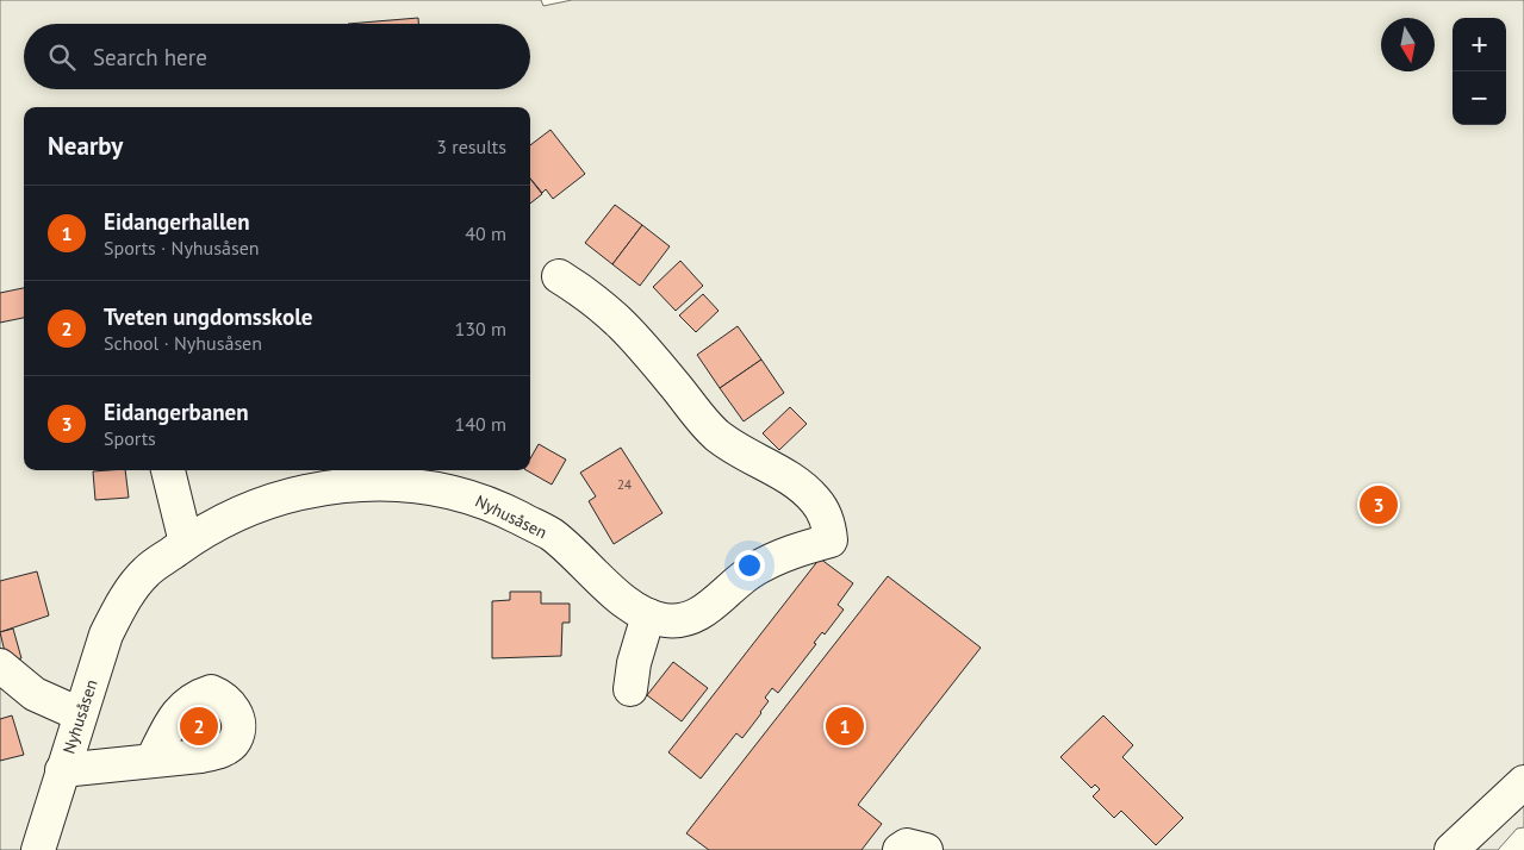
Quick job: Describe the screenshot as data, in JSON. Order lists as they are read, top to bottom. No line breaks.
{"streets":{"street":["Nyhusåsen"]},"house_numbers":["24"],"north":"bottom","page":{"map_buttons":["+","−"],"search":"Search here","heading":["Nearby","3 results"],"list":[{"mark":"1","name":"Eidangerhallen","note":"Sports · Nyhusåsen","value":"40 m"},{"mark":"2","name":"Tveten ungdomsskole","note":"School · Nyhusåsen","value":"130 m"},{"mark":"3","name":"Eidangerbanen","note":"Sports","value":"140 m"}],"pins":["3","1","2"]}}
